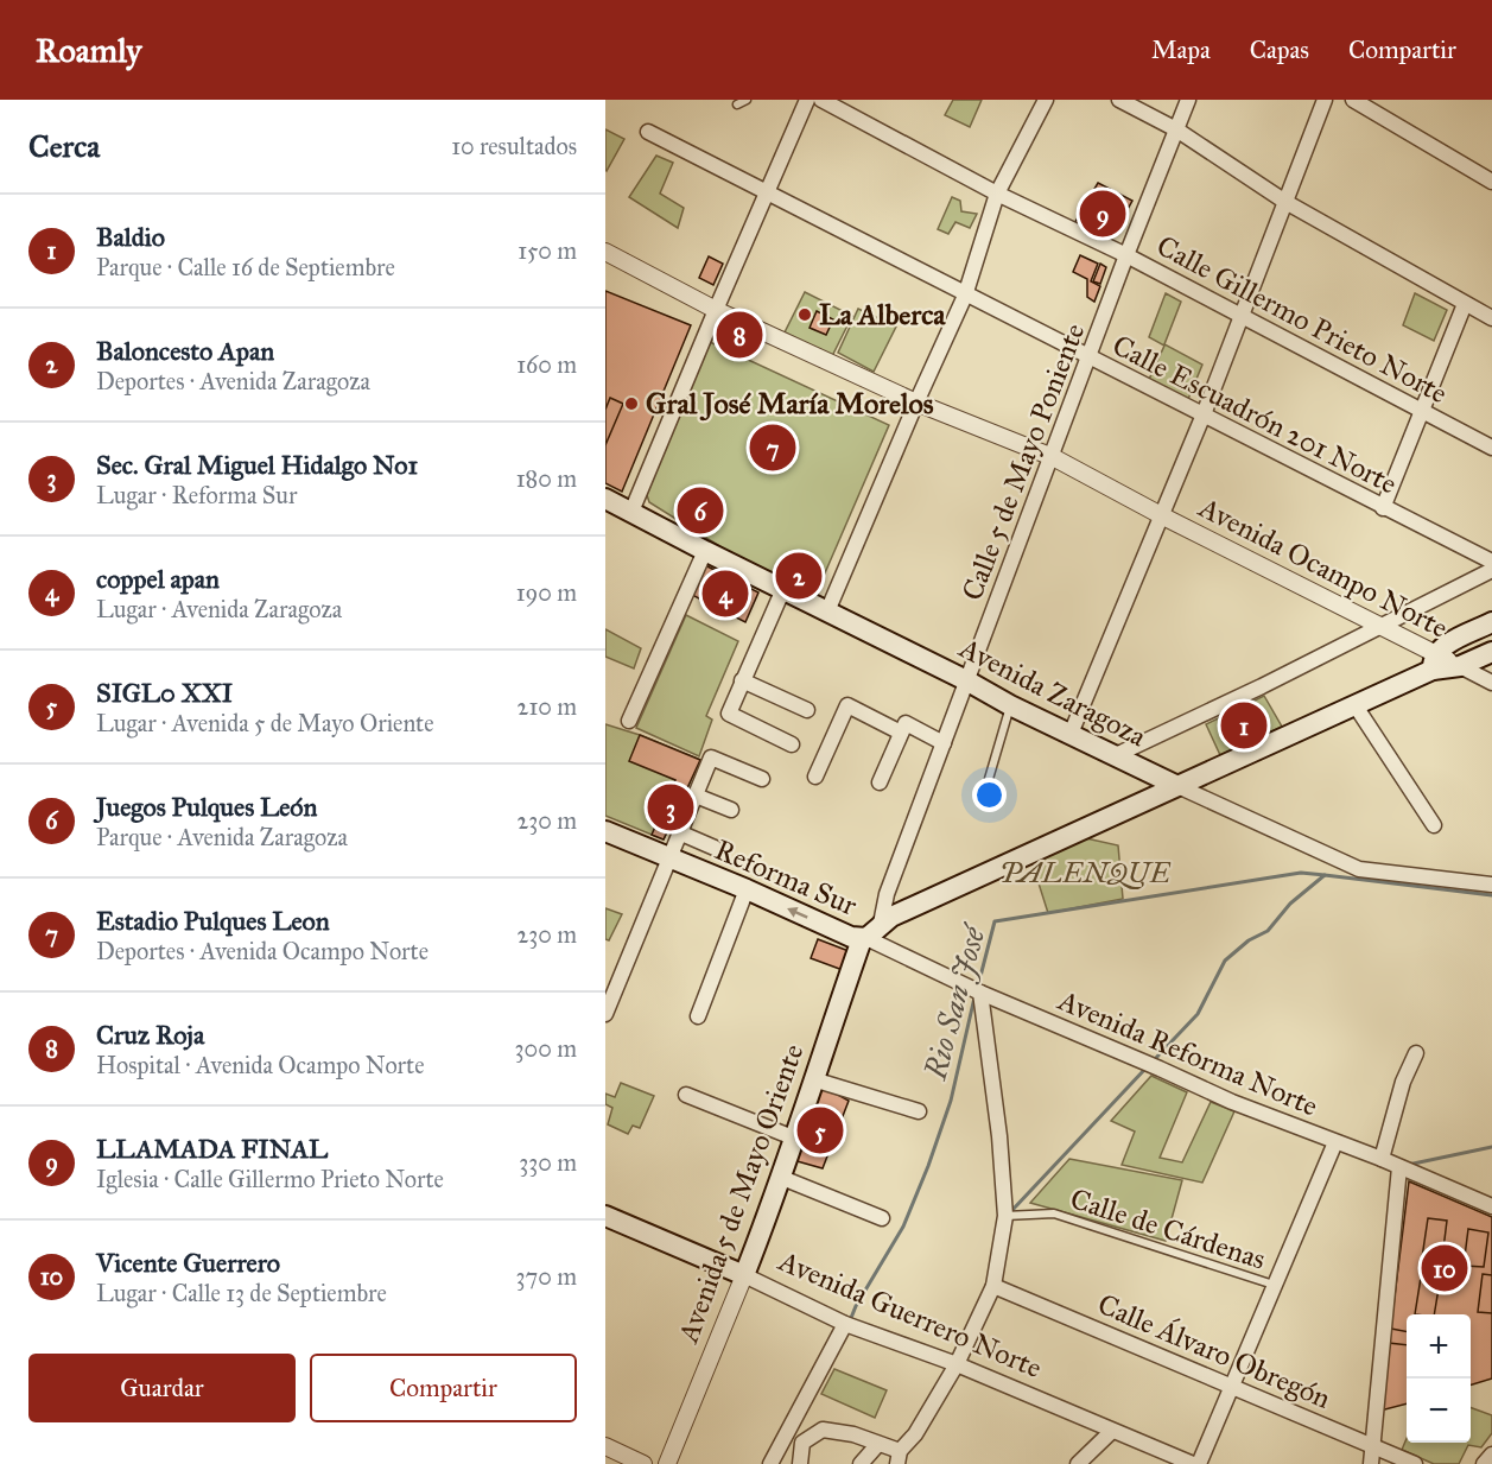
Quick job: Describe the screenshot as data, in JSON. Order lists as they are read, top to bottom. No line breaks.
{"streets":{"main road":["Avenida Zaragoza","Reforma Sur","Avenida 5 de Mayo Oriente","Avenida Guerrero Norte"],"street":["Calle Gillermo Prieto Norte","Calle Escuadrón 201 Norte","Calle 5 de Mayo Poniente","Avenida Ocampo Norte","Avenida Reforma Norte","Calle Álvaro Obregón"],"lane":["Calle de Cárdenas"]},"crossings":[["Calle Gillermo Prieto Norte","Calle 5 de Mayo Poniente"],["Calle Escuadrón 201 Norte","Calle 5 de Mayo Poniente"],["Calle 5 de Mayo Poniente","Avenida Zaragoza"],["Calle 5 de Mayo Poniente","Reforma Sur"],["Calle 5 de Mayo Poniente","Avenida Reforma Norte"],["Calle 5 de Mayo Poniente","Avenida 5 de Mayo Oriente"],["Reforma Sur","Avenida Reforma Norte"],["Reforma Sur","Avenida 5 de Mayo Oriente"],["Avenida Reforma Norte","Avenida 5 de Mayo Oriente"],["Avenida 5 de Mayo Oriente","Avenida Guerrero Norte"]],"one_way":["Reforma Sur"],"water":["Rio San José"],"parks":["PALENQUE"],"places":["La Alberca","Gral José María Morelos"],"page":{"header":"Roamly","nav":["Mapa","Capas","Compartir"],"heading":["Cerca","10 resultados"],"pins":["9","8","7","6","2","4","1","3","5","10"],"list":[{"mark":"1","name":"Baldio","note":"Parque · Calle 16 de Septiembre","value":"150 m"},{"mark":"2","name":"Baloncesto Apan","note":"Deportes · Avenida Zaragoza","value":"160 m"},{"mark":"3","name":"Sec. Gral Miguel Hidalgo No1","note":"Lugar · Reforma Sur","value":"180 m"},{"mark":"4","name":"coppel apan","note":"Lugar · Avenida Zaragoza","value":"190 m"},{"mark":"5","name":"SIGL0 XXI","note":"Lugar · Avenida 5 de Mayo Oriente","value":"210 m"},{"mark":"6","name":"Juegos Pulques León","note":"Parque · Avenida Zaragoza","value":"230 m"},{"mark":"7","name":"Estadio Pulques Leon","note":"Deportes · Avenida Ocampo Norte","value":"230 m"},{"mark":"8","name":"Cruz Roja","note":"Hospital · Avenida Ocampo Norte","value":"300 m"},{"mark":"9","name":"LLAMADA FINAL","note":"Iglesia · Calle Gillermo Prieto Norte","value":"330 m"},{"mark":"10","name":"Vicente Guerrero","note":"Lugar · Calle 13 de Septiembre","value":"370 m"}],"map_buttons":["+","−"],"buttons":["Guardar","Compartir"]}}
